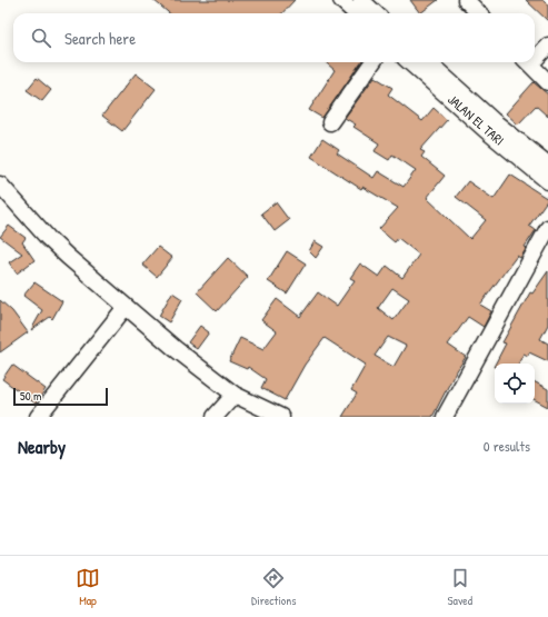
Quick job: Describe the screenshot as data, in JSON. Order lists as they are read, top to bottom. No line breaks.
{"streets":{"street":["JALAN EL TARI"]},"scale_bar":"50 m","page":{"search":"Search here","scale":"50 m","heading":["Nearby","0 results"],"nav":["Map","Directions","Saved"]}}
